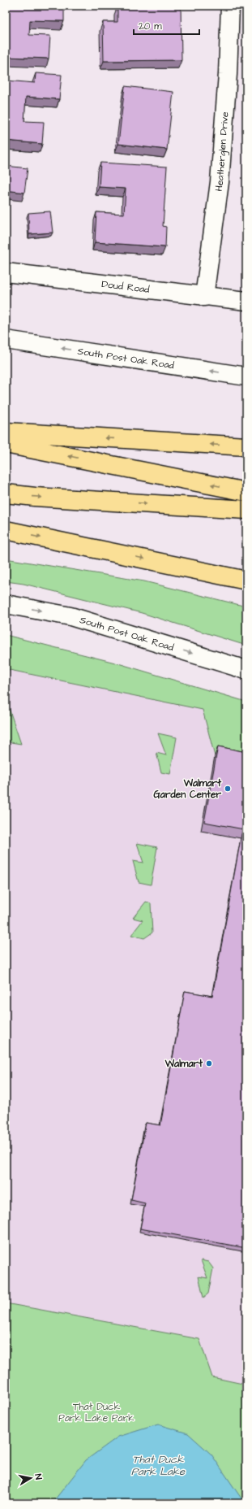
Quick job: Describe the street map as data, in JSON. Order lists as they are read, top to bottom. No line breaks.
{"streets":{"street":["Heatherglen Drive","Doud Road","South Post Oak Road"]},"crossings":[["Heatherglen Drive","Doud Road"]],"water":["That Duck Park Lake"],"parks":["That Duck Park Lake Park"],"places":["Walmart Garden Center","Walmart"],"scale_bar":"20 m","north":"right"}
